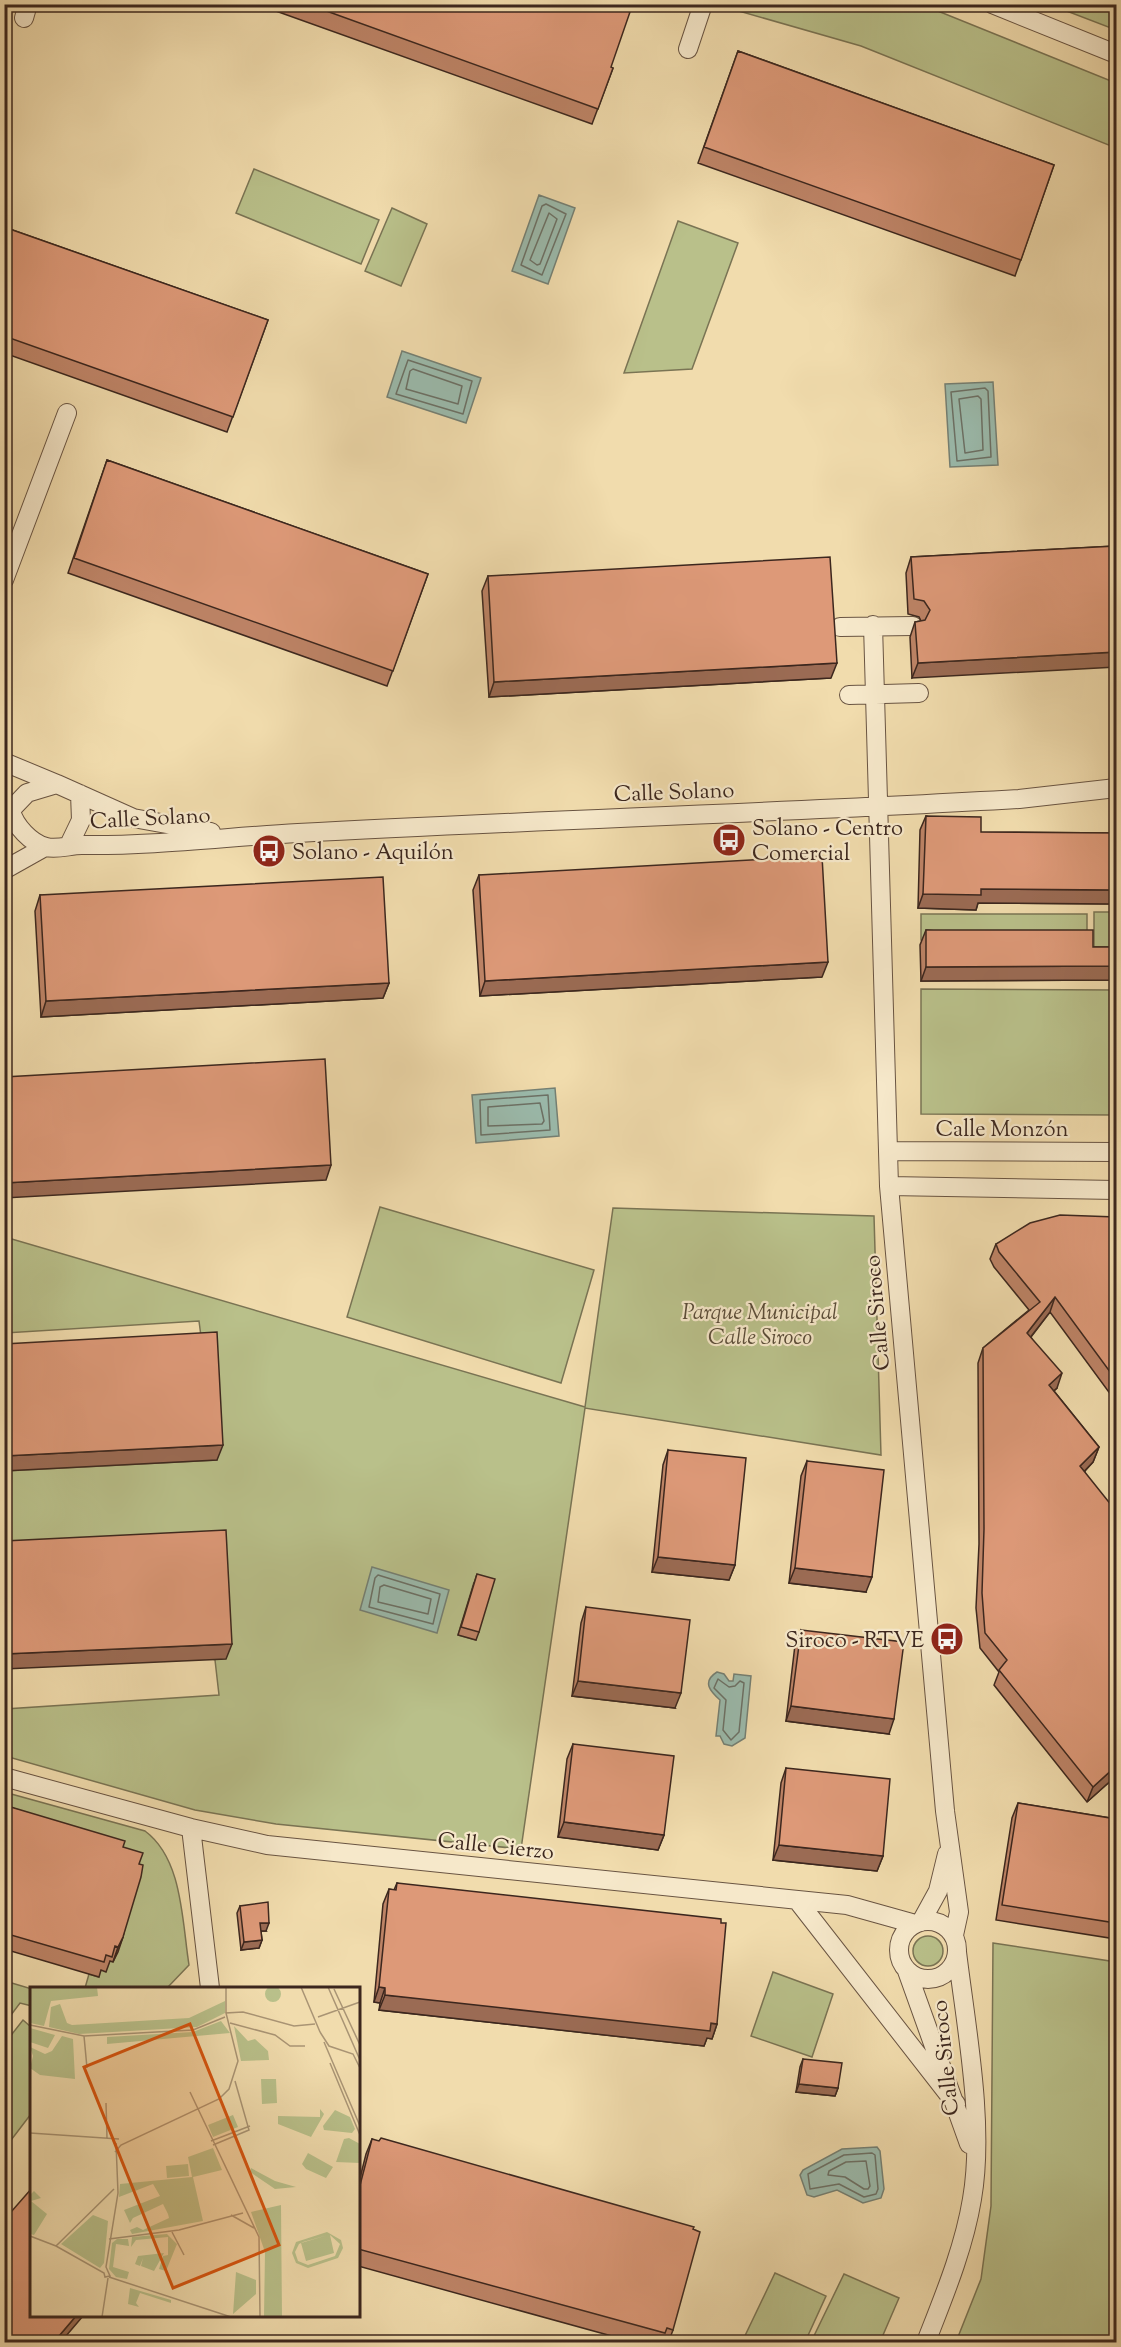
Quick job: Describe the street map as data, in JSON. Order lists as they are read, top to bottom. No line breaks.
{"streets":{"street":["Calle Solano","Calle Monzón","Calle Siroco","Calle Cierzo"]},"crossings":[["Calle Solano","Calle Siroco"],["Calle Monzón","Calle Siroco"],["Calle Siroco","Calle Cierzo"]],"parks":["Parque Municipal Calle Siroco"],"places":{"bus stop":["Solano - Centro Comercial","Solano - Aquilón","Siroco - RTVE"]}}
